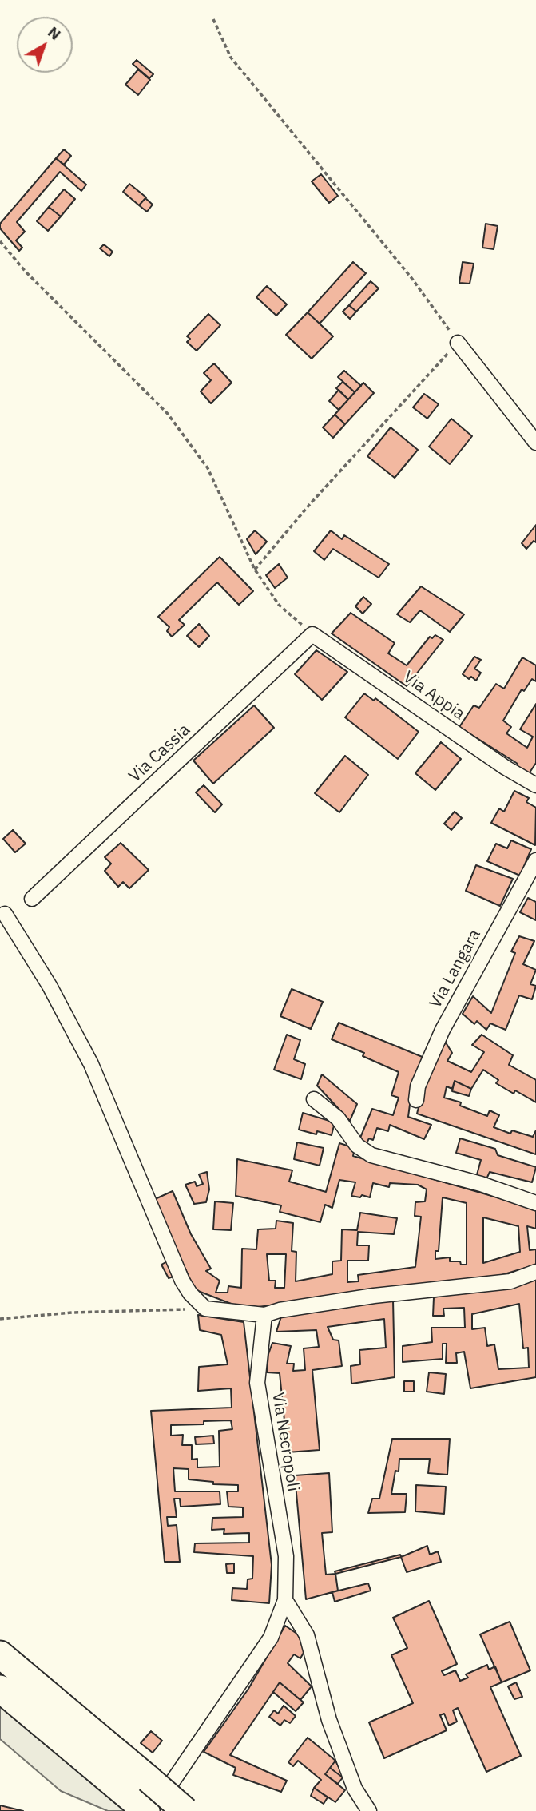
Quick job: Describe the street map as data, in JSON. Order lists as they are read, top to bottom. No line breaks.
{"streets":{"street":["Via Appia","Via Cassia","Via Langara","Via Necropoli"]},"crossings":[["Via Appia","Via Cassia"]],"north":"top right"}
